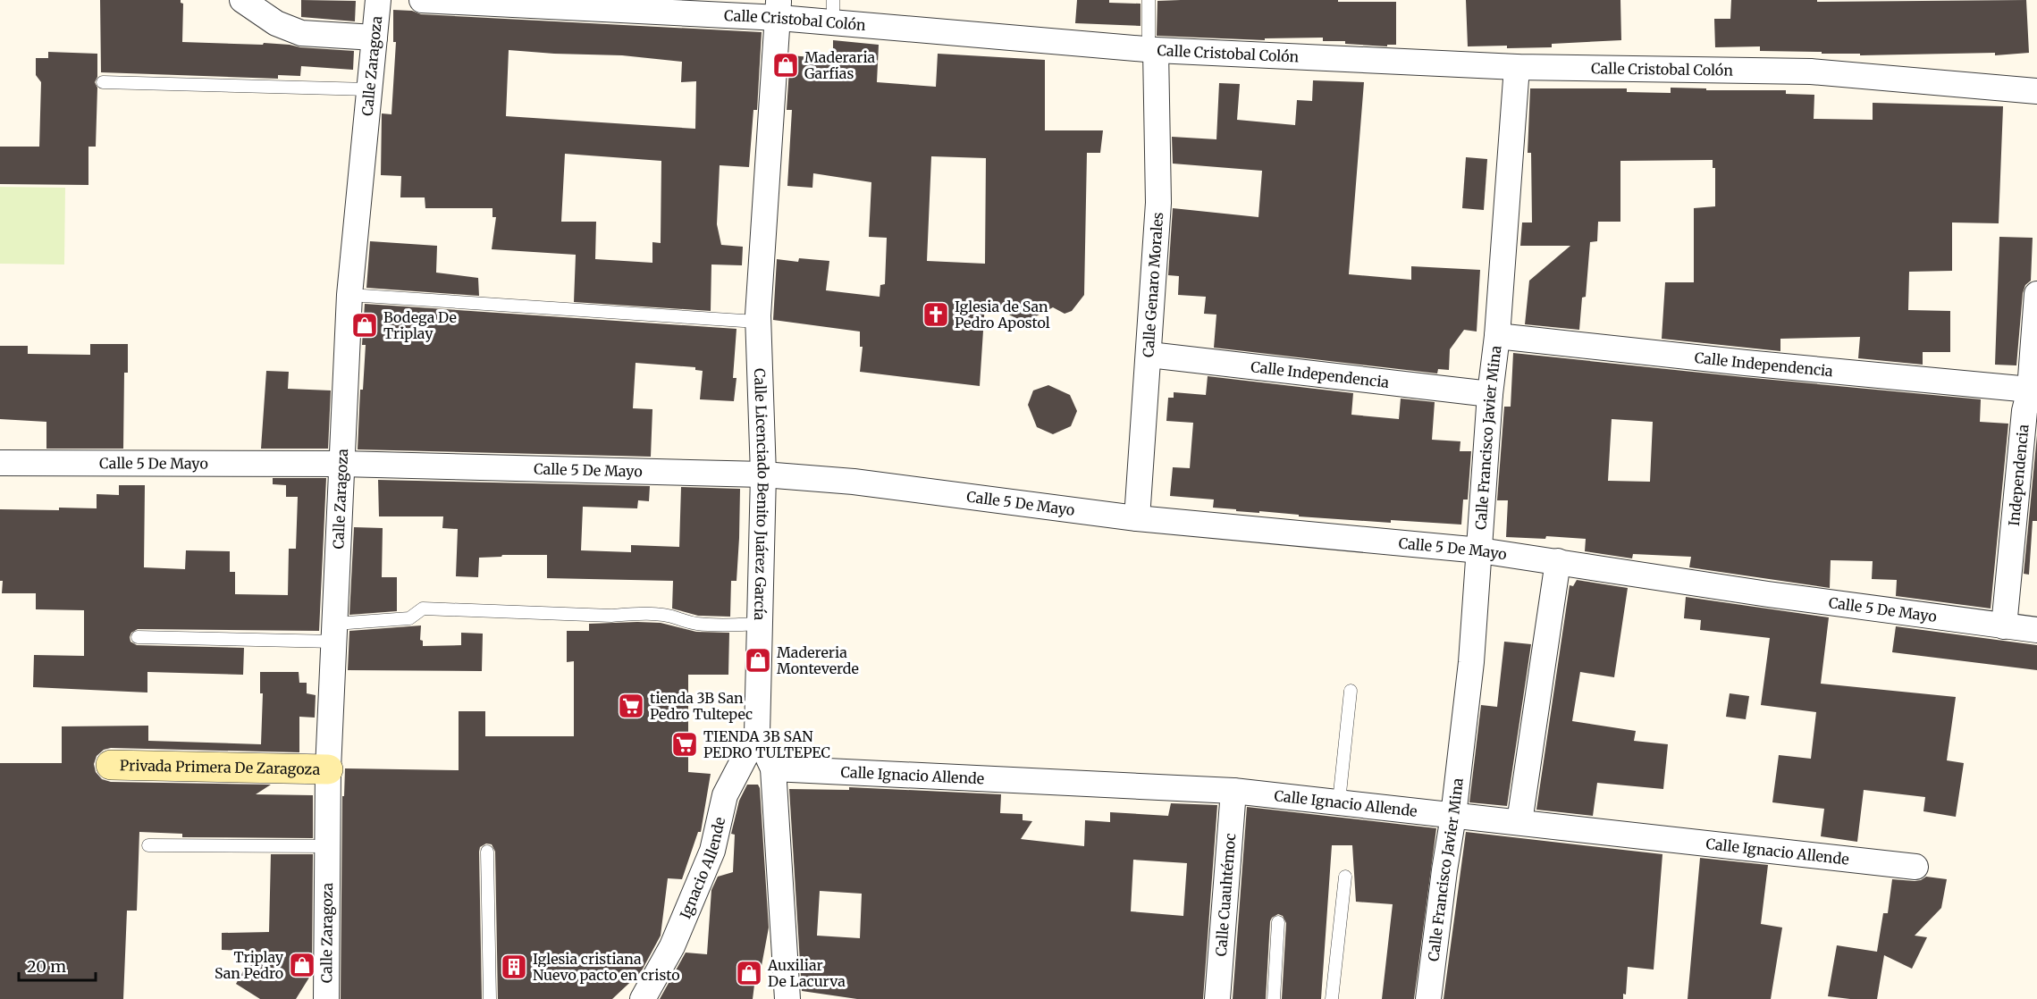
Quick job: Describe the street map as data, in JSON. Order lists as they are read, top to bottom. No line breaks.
{"streets":{"street":["Calle Cristobal Colón","Calle Zaragoza","Calle Genaro Morales","Calle Independencia","Calle Francisco Javier Mina","Calle 5 De Mayo","Independencia","Calle Licenciado Benito Juárez García","Privada Primera De Zaragoza","Calle Ignacio Allende","Ignacio Allende","Calle Cuauhtémoc"]},"crossings":[["Calle Cristobal Colón","Calle Genaro Morales"],["Calle Cristobal Colón","Calle Francisco Javier Mina"],["Calle Cristobal Colón","Calle Licenciado Benito Juárez García"],["Calle Zaragoza","Calle 5 De Mayo"],["Calle Zaragoza","Privada Primera De Zaragoza"],["Calle Genaro Morales","Calle Independencia"],["Calle Genaro Morales","Calle 5 De Mayo"],["Calle Independencia","Calle Francisco Javier Mina"],["Calle Independencia","Independencia"],["Calle Francisco Javier Mina","Calle 5 De Mayo"],["Calle Francisco Javier Mina","Calle Ignacio Allende"],["Calle 5 De Mayo","Independencia"],["Calle 5 De Mayo","Calle Licenciado Benito Juárez García"],["Calle Licenciado Benito Juárez García","Calle Ignacio Allende"],["Calle Licenciado Benito Juárez García","Ignacio Allende"],["Calle Ignacio Allende","Calle Cuauhtémoc"]],"places":{"shop":["Maderaria Garfias","Bodega De Triplay","Madereria Monteverde","Triplay San Pedro","Auxiliar De Lacurva"],"church":["Iglesia de San Pedro Apostol"],"supermarket":["tienda 3B San Pedro Tultepec","TIENDA 3B SAN PEDRO TULTEPEC"],"building":["Iglesia cristiana Nuevo pacto en cristo"]},"scale_bar":"20 m"}
